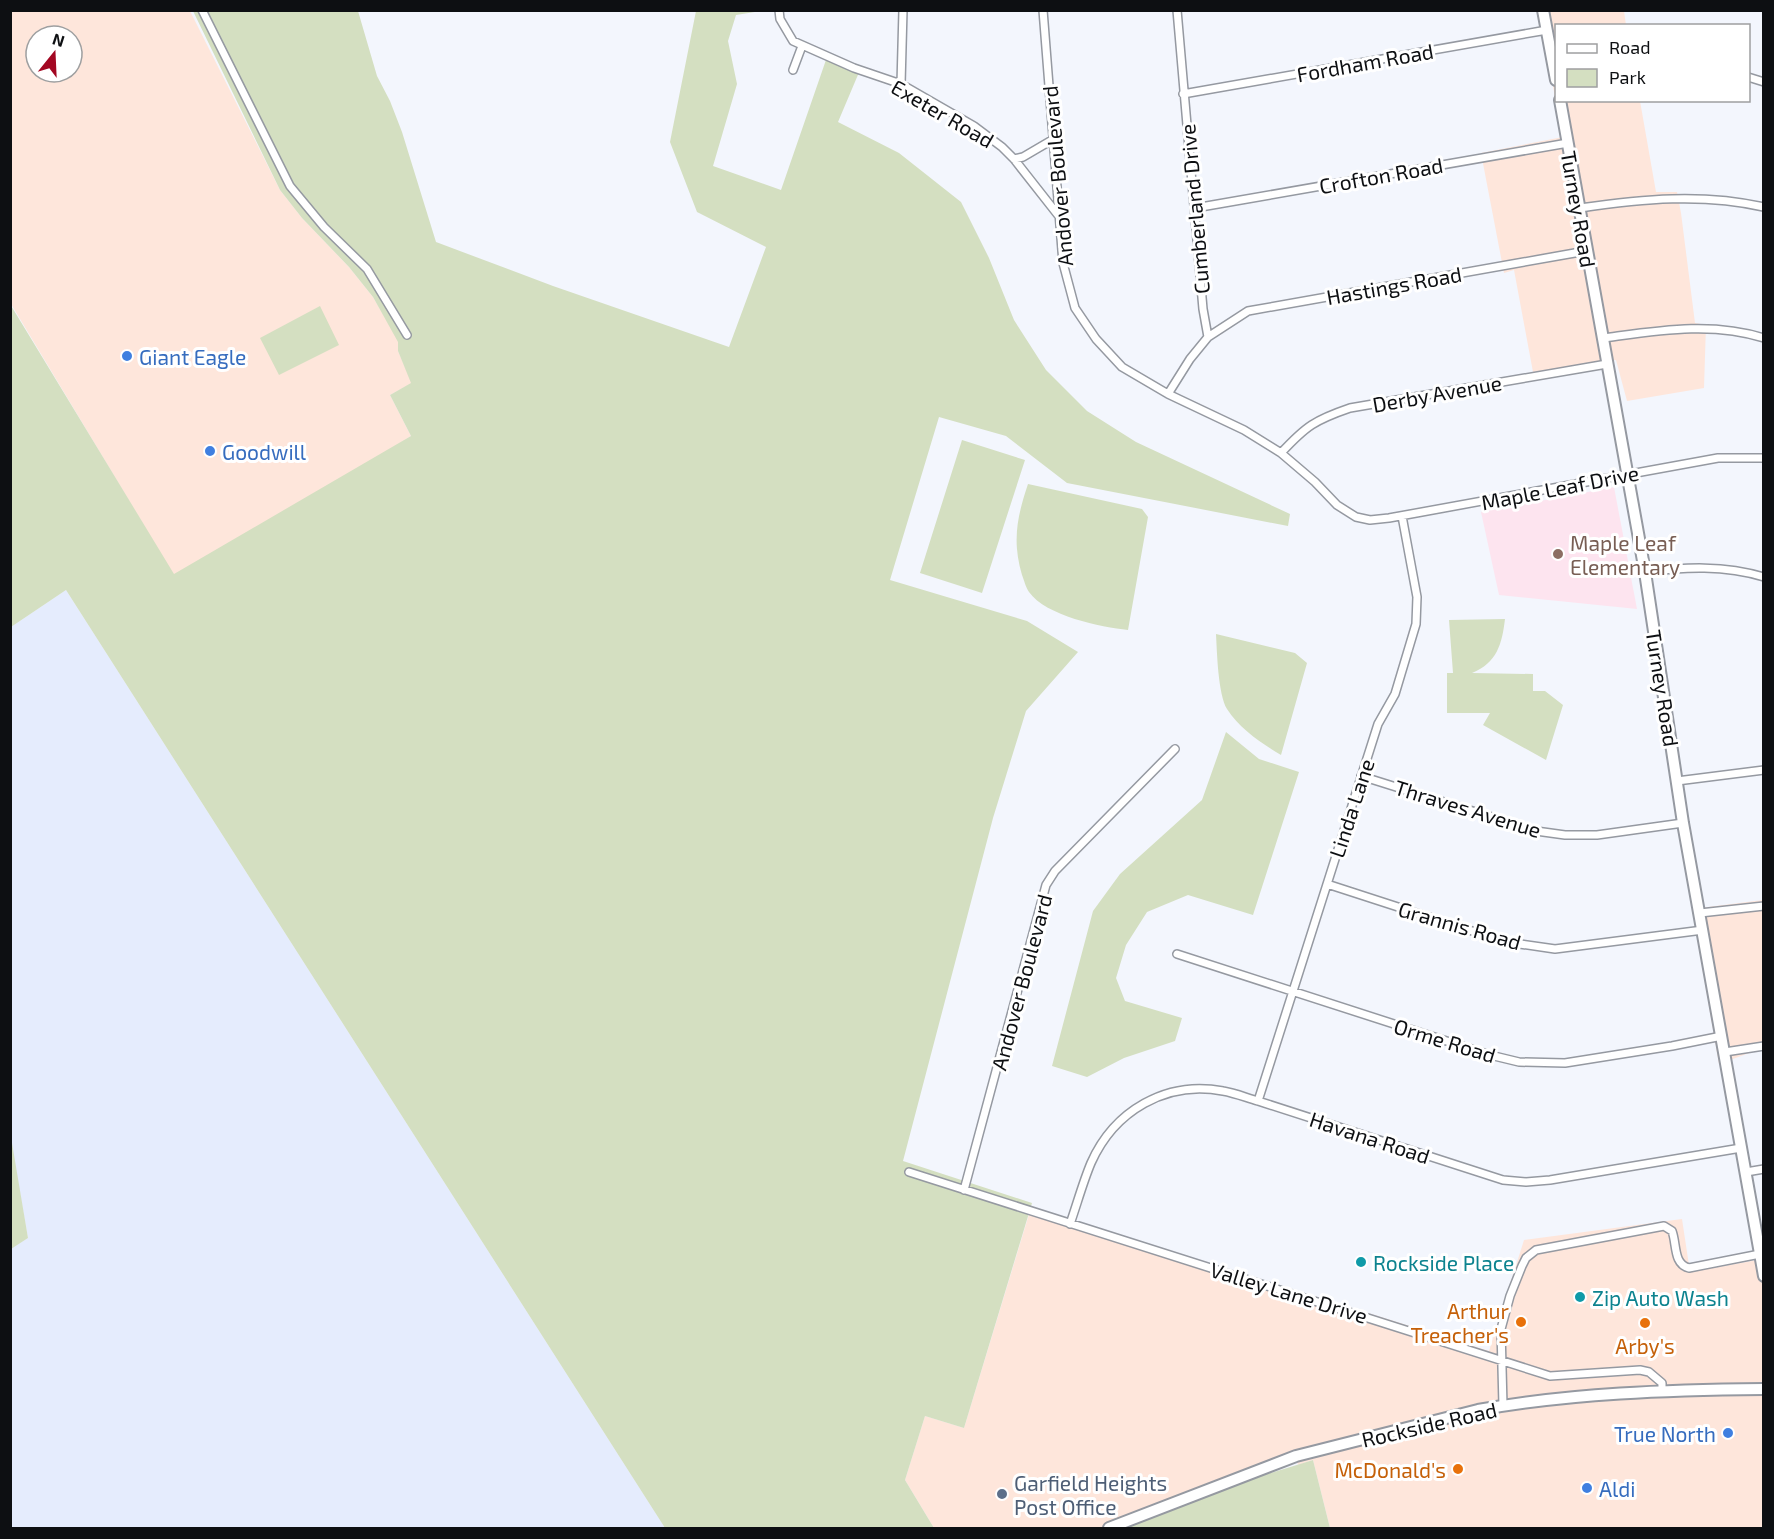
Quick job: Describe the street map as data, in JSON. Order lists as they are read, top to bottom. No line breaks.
{"streets":{"main road":["Turney Road","Rockside Road"],"street":["Fordham Road","Exeter Road","Crofton Road","Andover Boulevard","Cumberland Drive","Hastings Road","Derby Avenue","Maple Leaf Drive","Linda Lane","Thraves Avenue","Grannis Road","Orme Road","Havana Road","Valley Lane Drive"]},"crossings":[["Fordham Road","Cumberland Drive"],["Exeter Road","Andover Boulevard"],["Crofton Road","Cumberland Drive"],["Crofton Road","Turney Road"],["Andover Boulevard","Derby Avenue"],["Andover Boulevard","Maple Leaf Drive"],["Andover Boulevard","Valley Lane Drive"],["Cumberland Drive","Hastings Road"],["Turney Road","Hastings Road"],["Turney Road","Derby Avenue"],["Turney Road","Maple Leaf Drive"],["Turney Road","Thraves Avenue"],["Turney Road","Grannis Road"],["Turney Road","Orme Road"],["Turney Road","Havana Road"],["Maple Leaf Drive","Linda Lane"],["Linda Lane","Thraves Avenue"],["Linda Lane","Grannis Road"],["Linda Lane","Orme Road"],["Linda Lane","Havana Road"],["Havana Road","Valley Lane Drive"],["Valley Lane Drive","Rockside Road"]],"places":["Giant Eagle","Goodwill","Maple Leaf Elementary","Rockside Place","Zip Auto Wash","Arthur Treacher's","Arby's","True North","McDonald's","Aldi","Garfield Heights Post Office"],"legend":["Road","Park"],"north":"top"}
